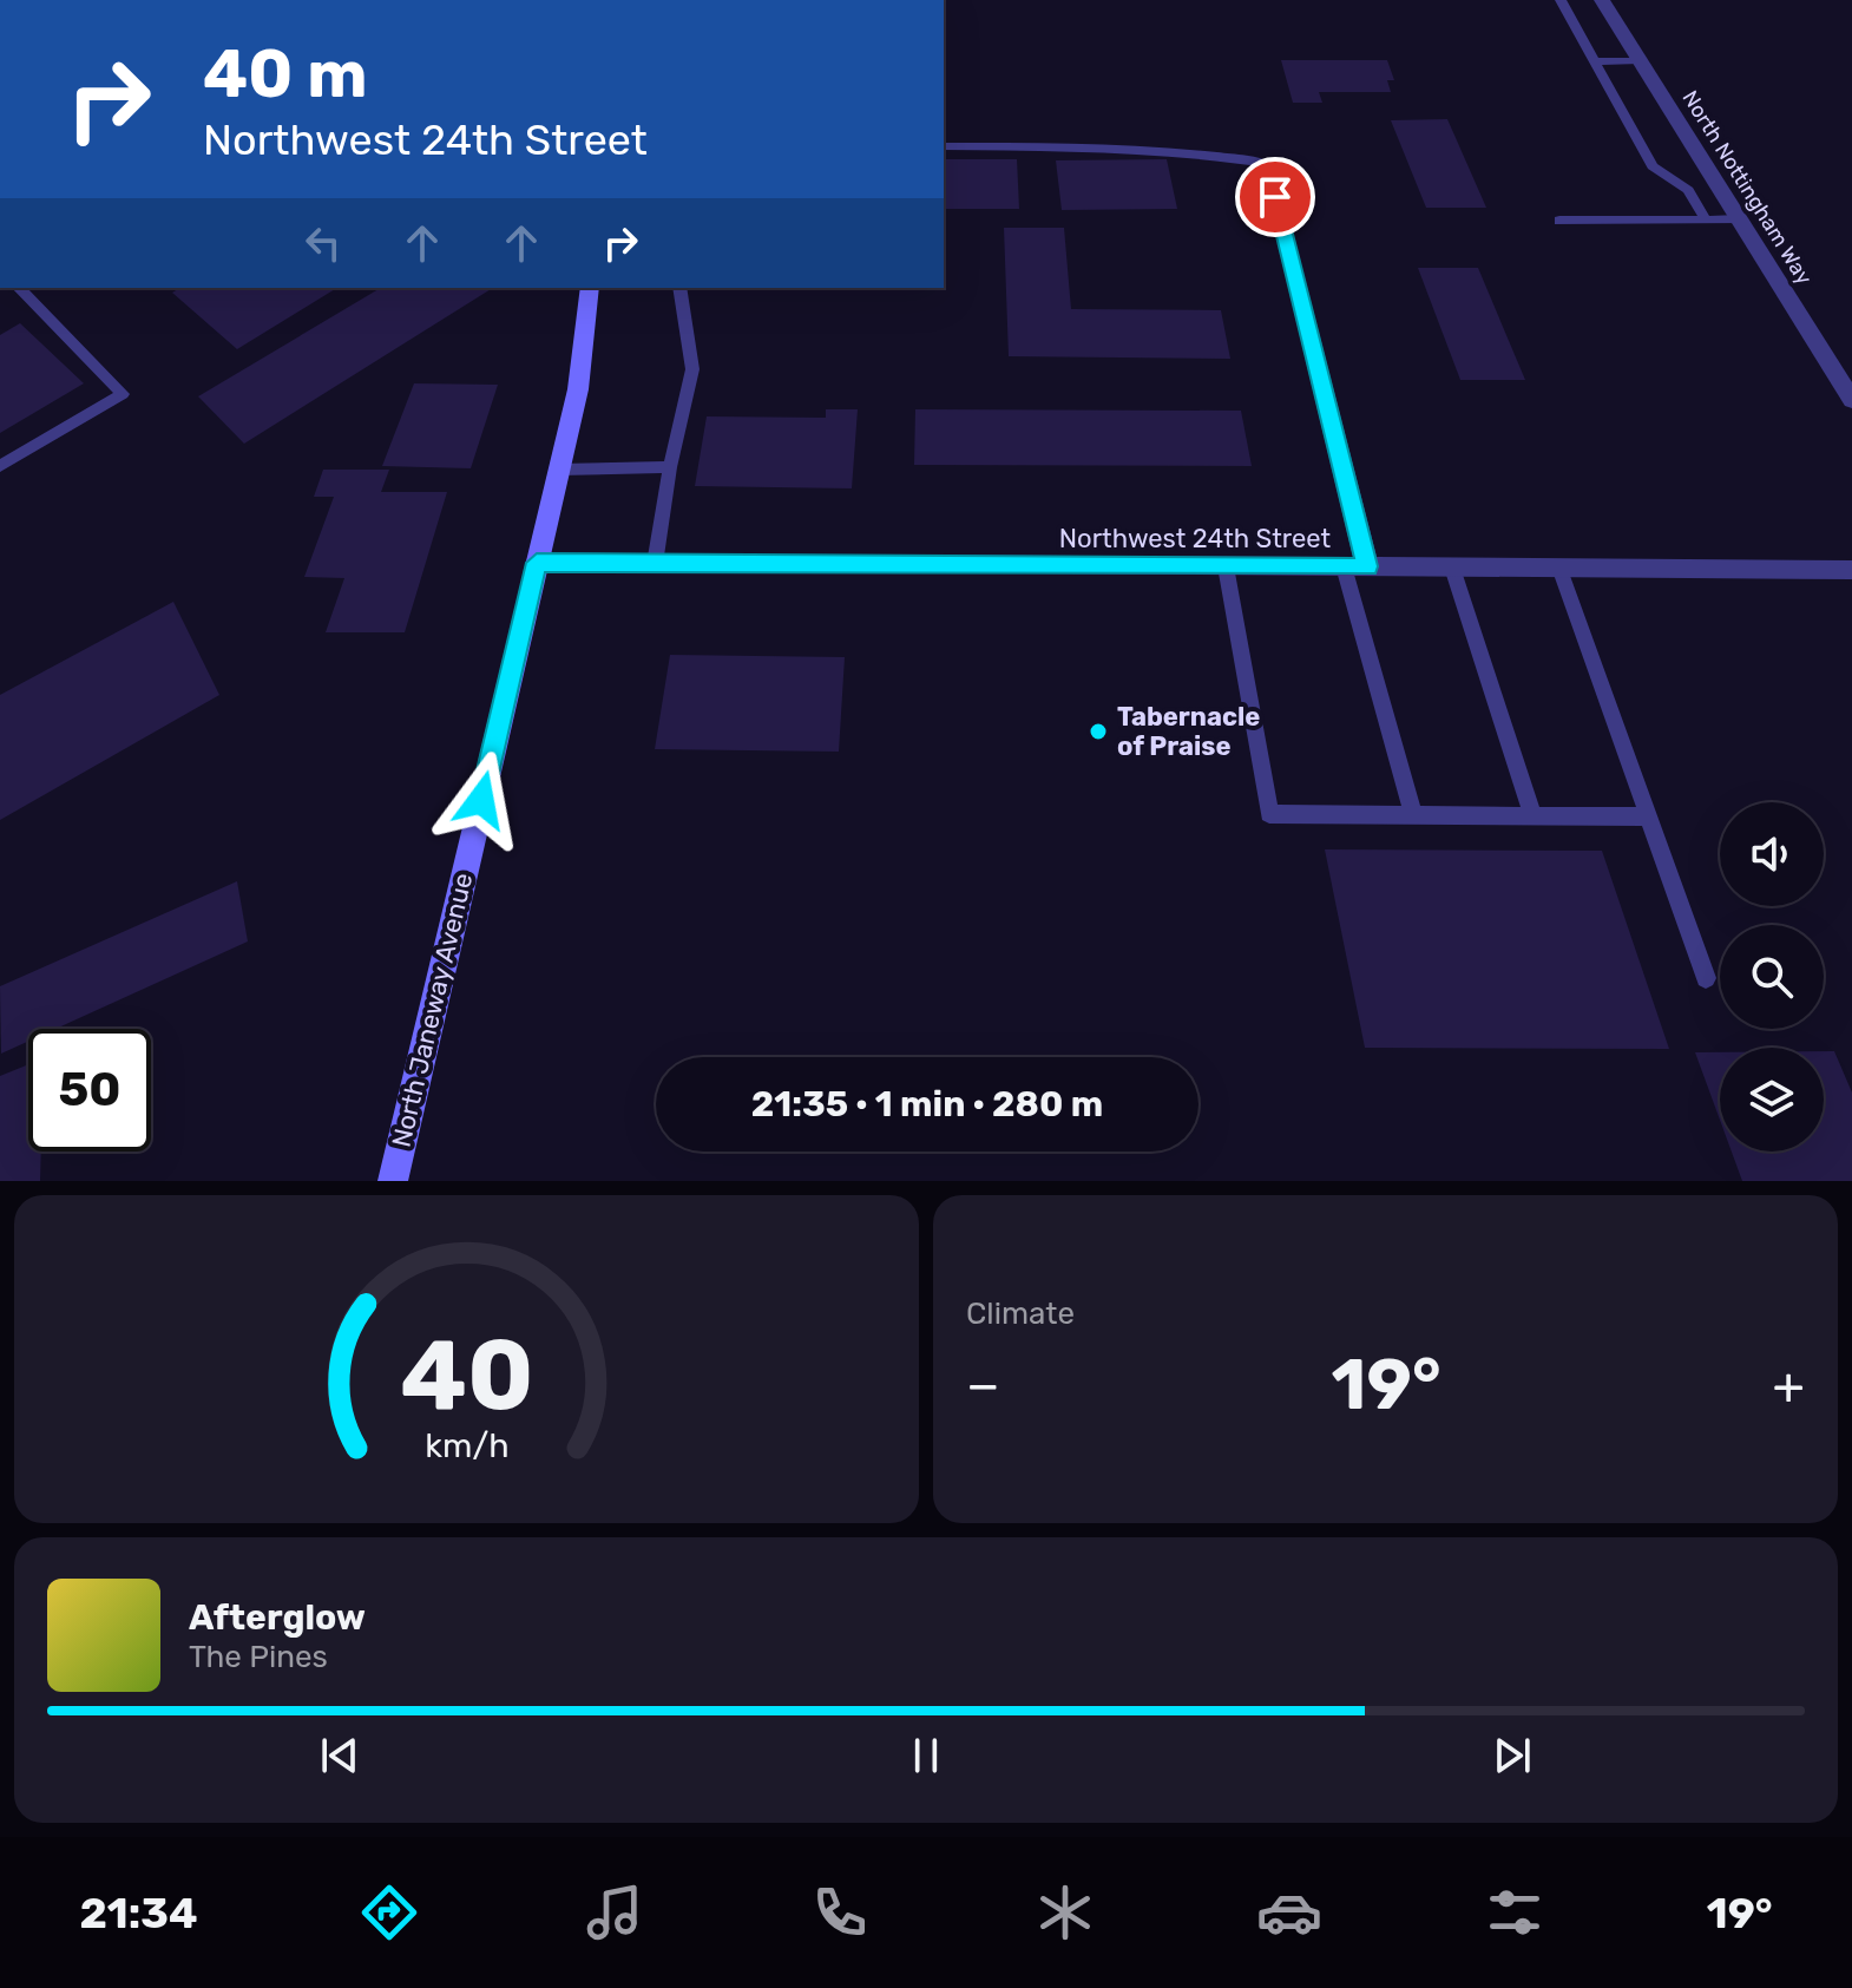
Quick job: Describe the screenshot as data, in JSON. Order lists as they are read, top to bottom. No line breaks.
{"streets":{"main road":["North Janeway Avenue"],"street":["North Nottingham Way","Northwest 24th Street"]},"crossings":[["Northwest 24th Street","North Janeway Avenue"]],"places":["Tabernacle of Praise"],"page":{"turn":["40 m","Northwest 24th Street"],"limit":"50","trip":"21:35 · 1 min · 280 m","tile":"Climate","heat":["−","19°","+"],"song":["Afterglow","The Pines"],"tabs":["21:34","19°"],"gauge":["40","km/h"]}}
